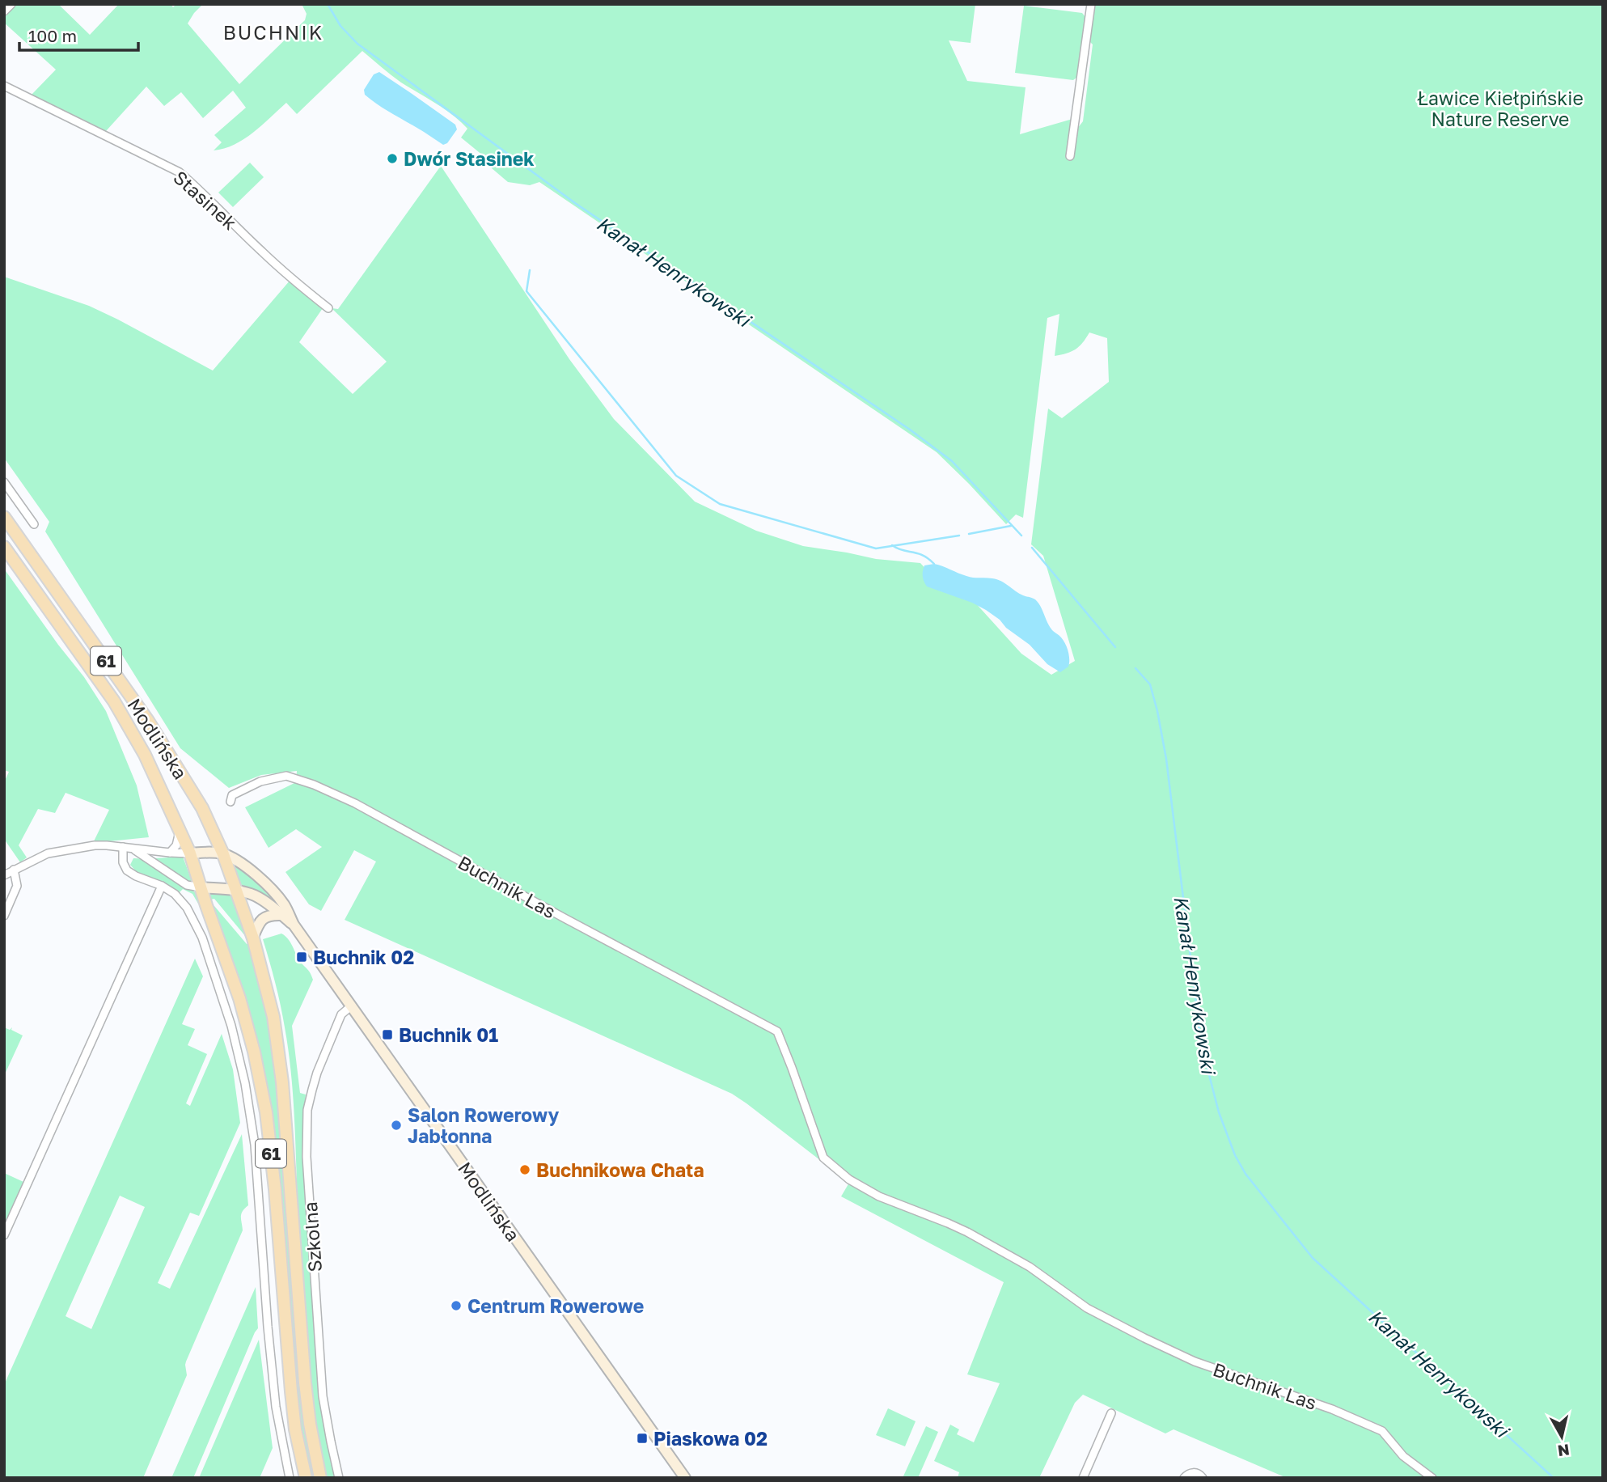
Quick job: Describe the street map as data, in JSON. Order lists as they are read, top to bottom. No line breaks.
{"streets":{"main road":["61","Modlińska"],"street":["Stasinek","Buchnik Las","Szkolna"]},"crossings":[["61","Modlińska"],["Modlińska","Szkolna"]],"districts":["BUCHNIK"],"water":["Kanał Henrykowski"],"parks":["Ławice Kiełpińskie Nature Reserve"],"places":{"other":["Dwór Stasinek","Salon Rowerowy Jabłonna","Buchnikowa Chata","Centrum Rowerowe"],"transit":["Buchnik 02","Buchnik 01","Piaskowa 02"]},"scale_bar":"100 m","north":"bottom"}
